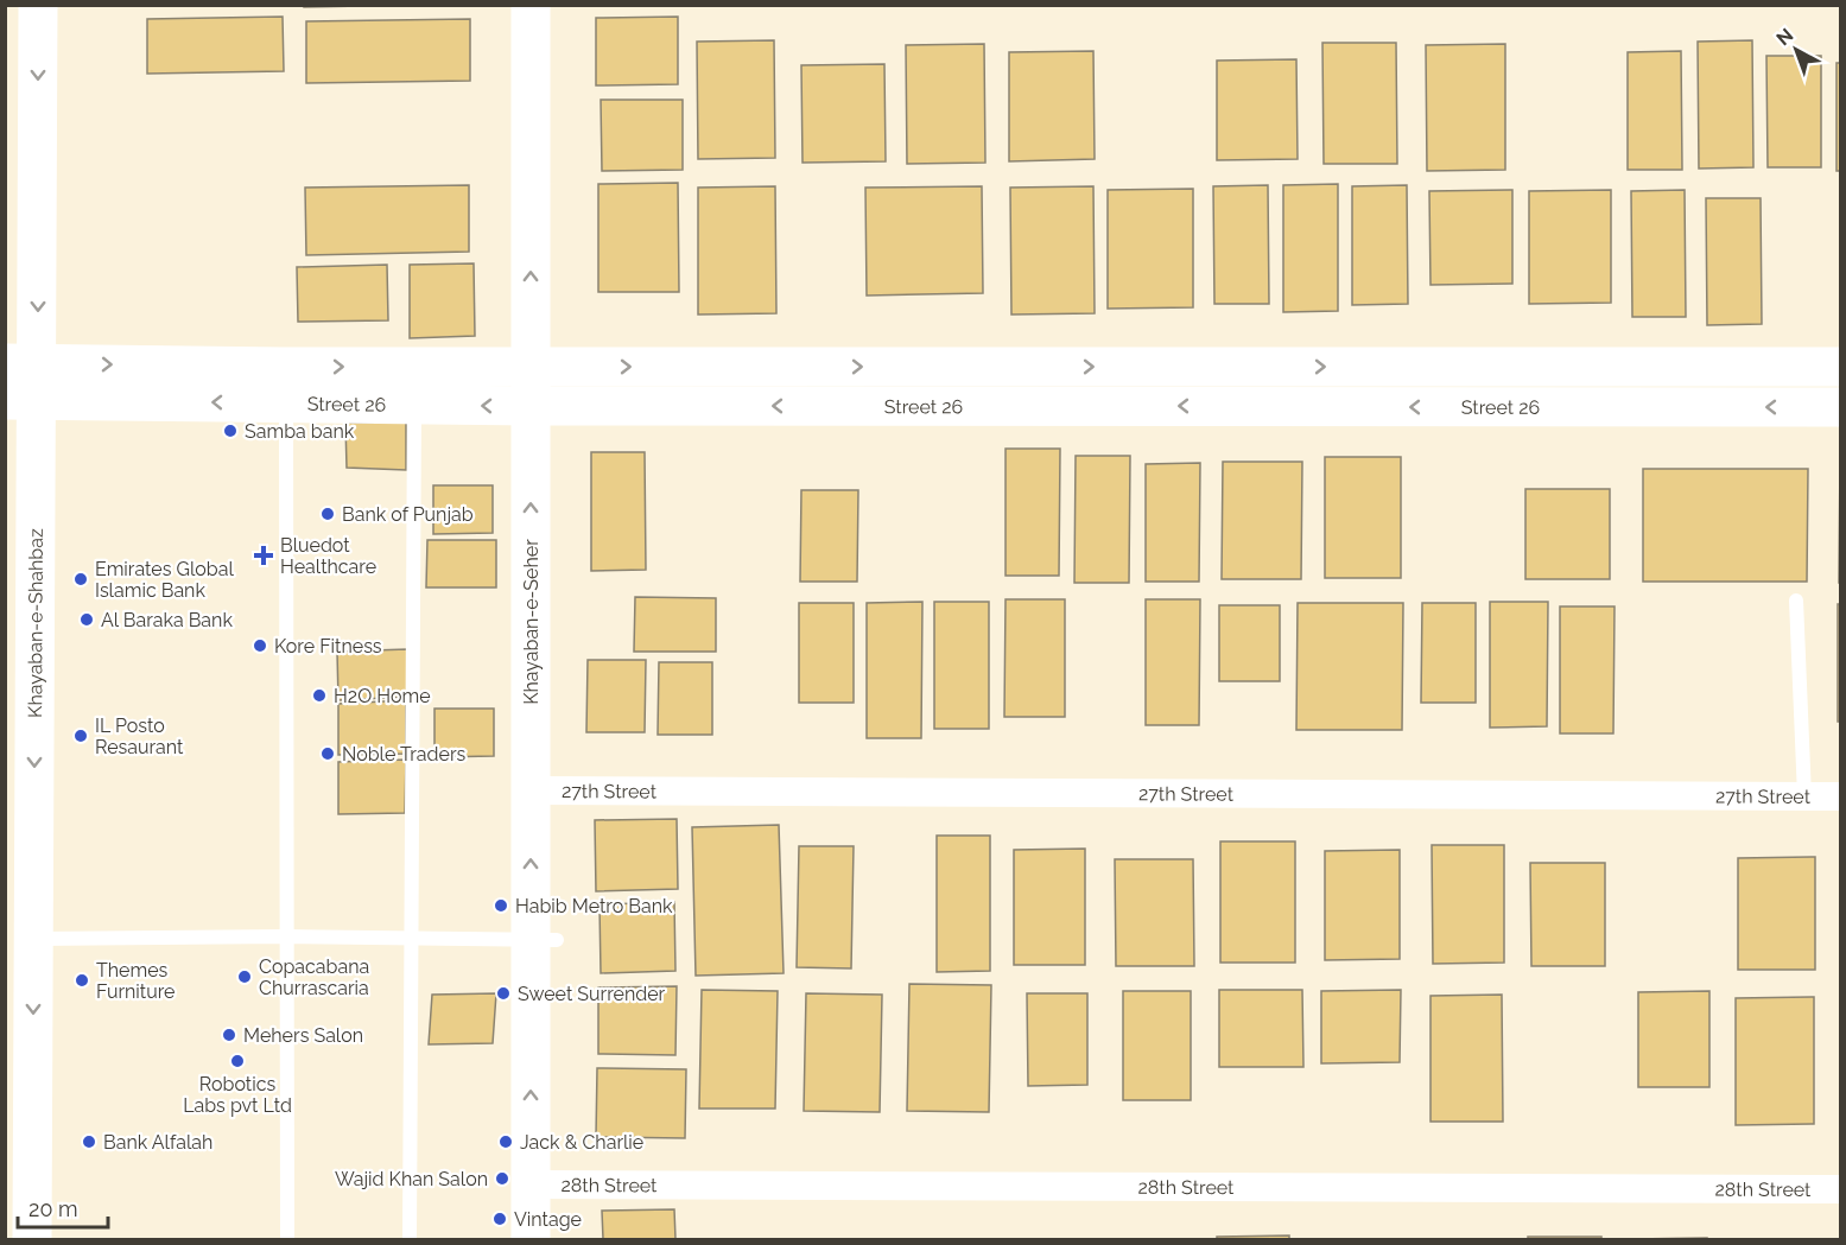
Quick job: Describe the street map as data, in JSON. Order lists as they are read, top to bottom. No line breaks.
{"streets":{"main road":["Street 26","Khayaban-e-Seher","Khayaban-e-Shahbaz"],"street":["27th Street","28th Street"]},"crossings":[["Street 26","Khayaban-e-Seher"],["Street 26","Khayaban-e-Shahbaz"],["Khayaban-e-Seher","27th Street"],["Khayaban-e-Seher","28th Street"]],"one_way":["Khayaban-e-Shahbaz"],"places":{"other":["Samba bank","Bank of Punjab","Emirates Global Islamic Bank","Al Baraka Bank","Kore Fitness","H2O Home","IL Posto Resaurant","Noble Traders","Habib Metro Bank","Copacabana Churrascaria","Themes Furniture","Sweet Surrender","Mehers Salon","Robotics Labs pvt Ltd","Bank Alfalah","Jack & Charlie","Wajid Khan Salon","Vintage"],"health":["Bluedot Healthcare"]},"scale_bar":"20 m","north":"top left"}
